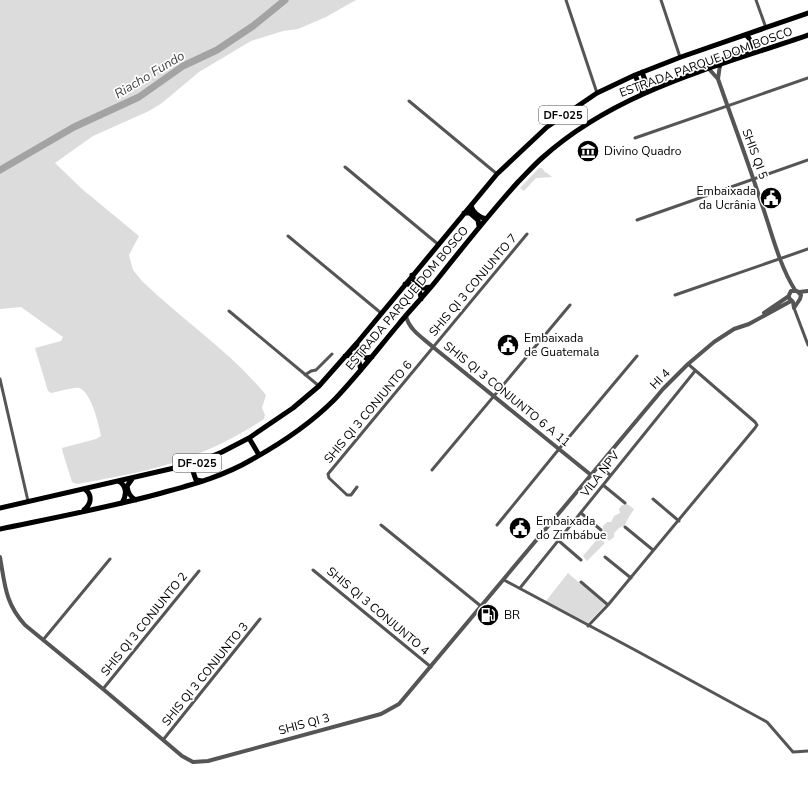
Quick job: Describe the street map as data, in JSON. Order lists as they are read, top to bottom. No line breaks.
{"streets":{"main road":["ESTRADA PARQUE DOM BOSCO","DF-025"],"street":["SHIS QI 5","SHIS QI 3 CONJUNTO 7","HI 4","SHIS QI 3 CONJUNTO 6 A 11","SHIS QI 3 CONJUNTO 6","VILA NPV","SHIS QI 3 CONJUNTO 4","SHIS QI 3 CONJUNTO 2","SHIS QI 3 CONJUNTO 3","SHIS QI 3"]},"crossings":[["ESTRADA PARQUE DOM BOSCO","SHIS QI 5"],["ESTRADA PARQUE DOM BOSCO","SHIS QI 3 CONJUNTO 6 A 11"],["SHIS QI 5","HI 4"],["SHIS QI 3 CONJUNTO 7","SHIS QI 3 CONJUNTO 6 A 11"],["SHIS QI 3 CONJUNTO 7","SHIS QI 3 CONJUNTO 6"],["HI 4","SHIS QI 3"],["SHIS QI 3 CONJUNTO 6 A 11","SHIS QI 3 CONJUNTO 6"],["SHIS QI 3 CONJUNTO 6 A 11","SHIS QI 3"],["SHIS QI 3 CONJUNTO 4","SHIS QI 3"],["SHIS QI 3 CONJUNTO 2","SHIS QI 3"],["SHIS QI 3 CONJUNTO 3","SHIS QI 3"]],"water":["Riacho Fundo"],"places":{"museum":["Divino Quadro"],"public building":["Embaixada da Ucrânia","Embaixada de Guatemala","Embaixada do Zimbábue"],"fuel station":["BR"]}}
